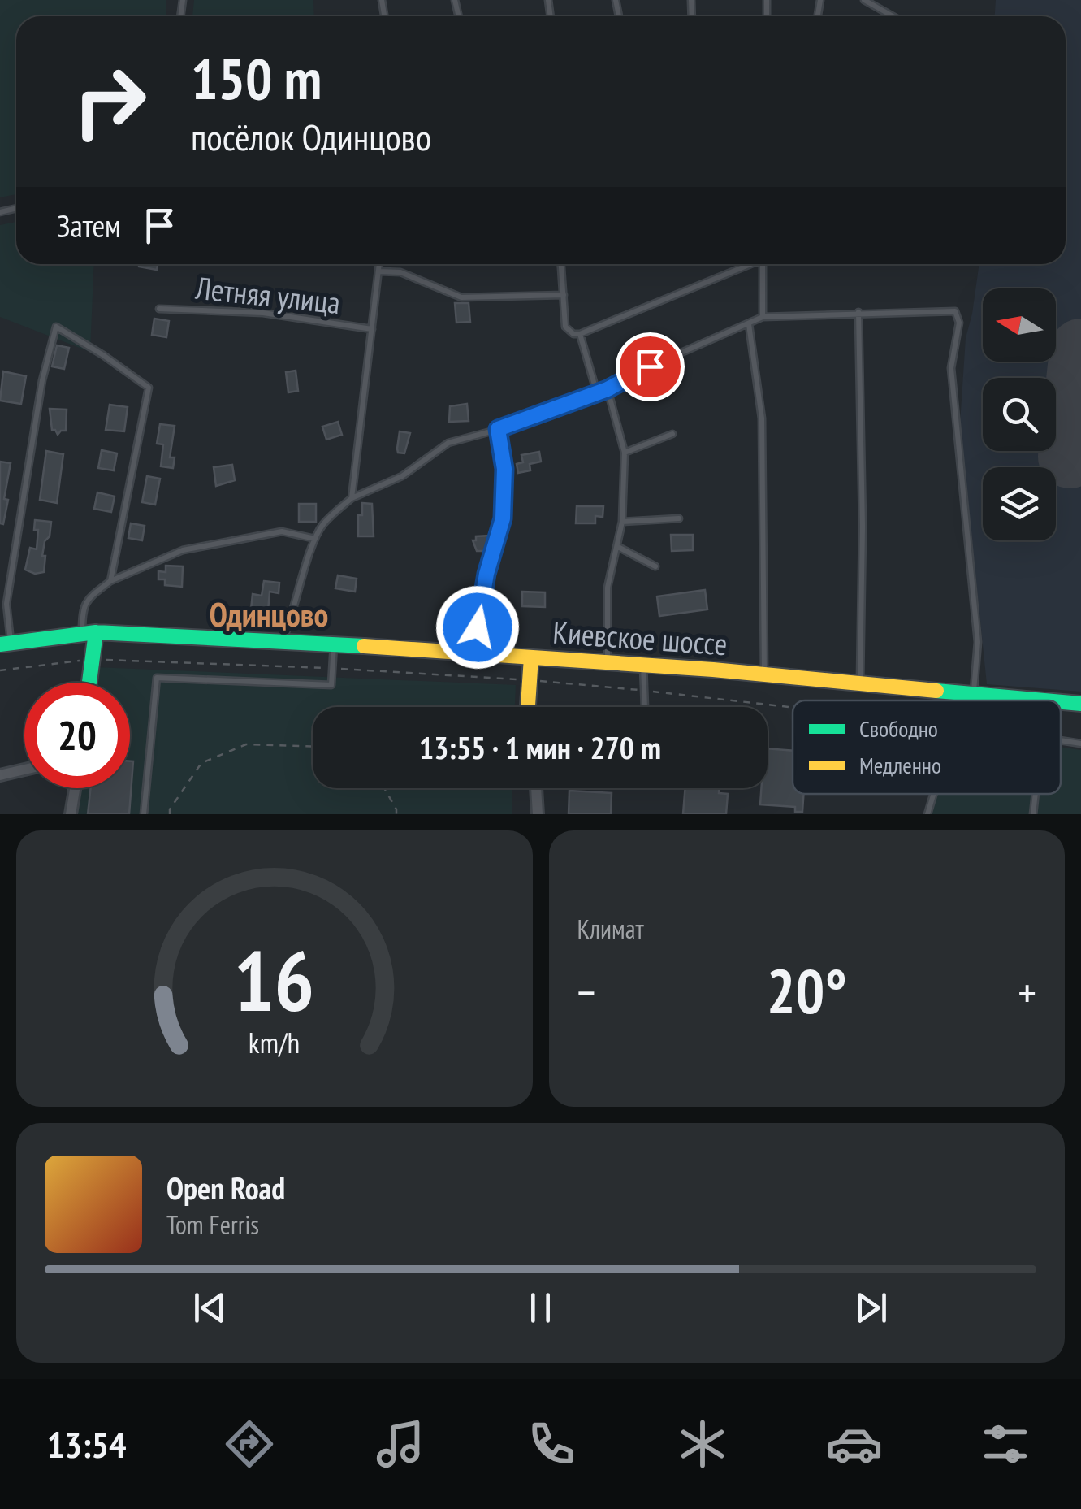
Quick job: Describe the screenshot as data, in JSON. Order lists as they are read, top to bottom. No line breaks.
{"streets":{"main road":["Киевское шоссе"],"lane":["Летняя улица"]},"districts":["Одинцово"],"legend":["Свободно","Медленно"],"north":"left","page":{"turn":["150 m","посёлок Одинцово"],"then":"Затем","limit":"20","trip":"13:55 · 1 мин · 270 m","tile":"Климат","heat":["−","20°","+"],"song":["Open Road","Tom Ferris"],"tabs":"13:54","gauge":["16","km/h"]}}
